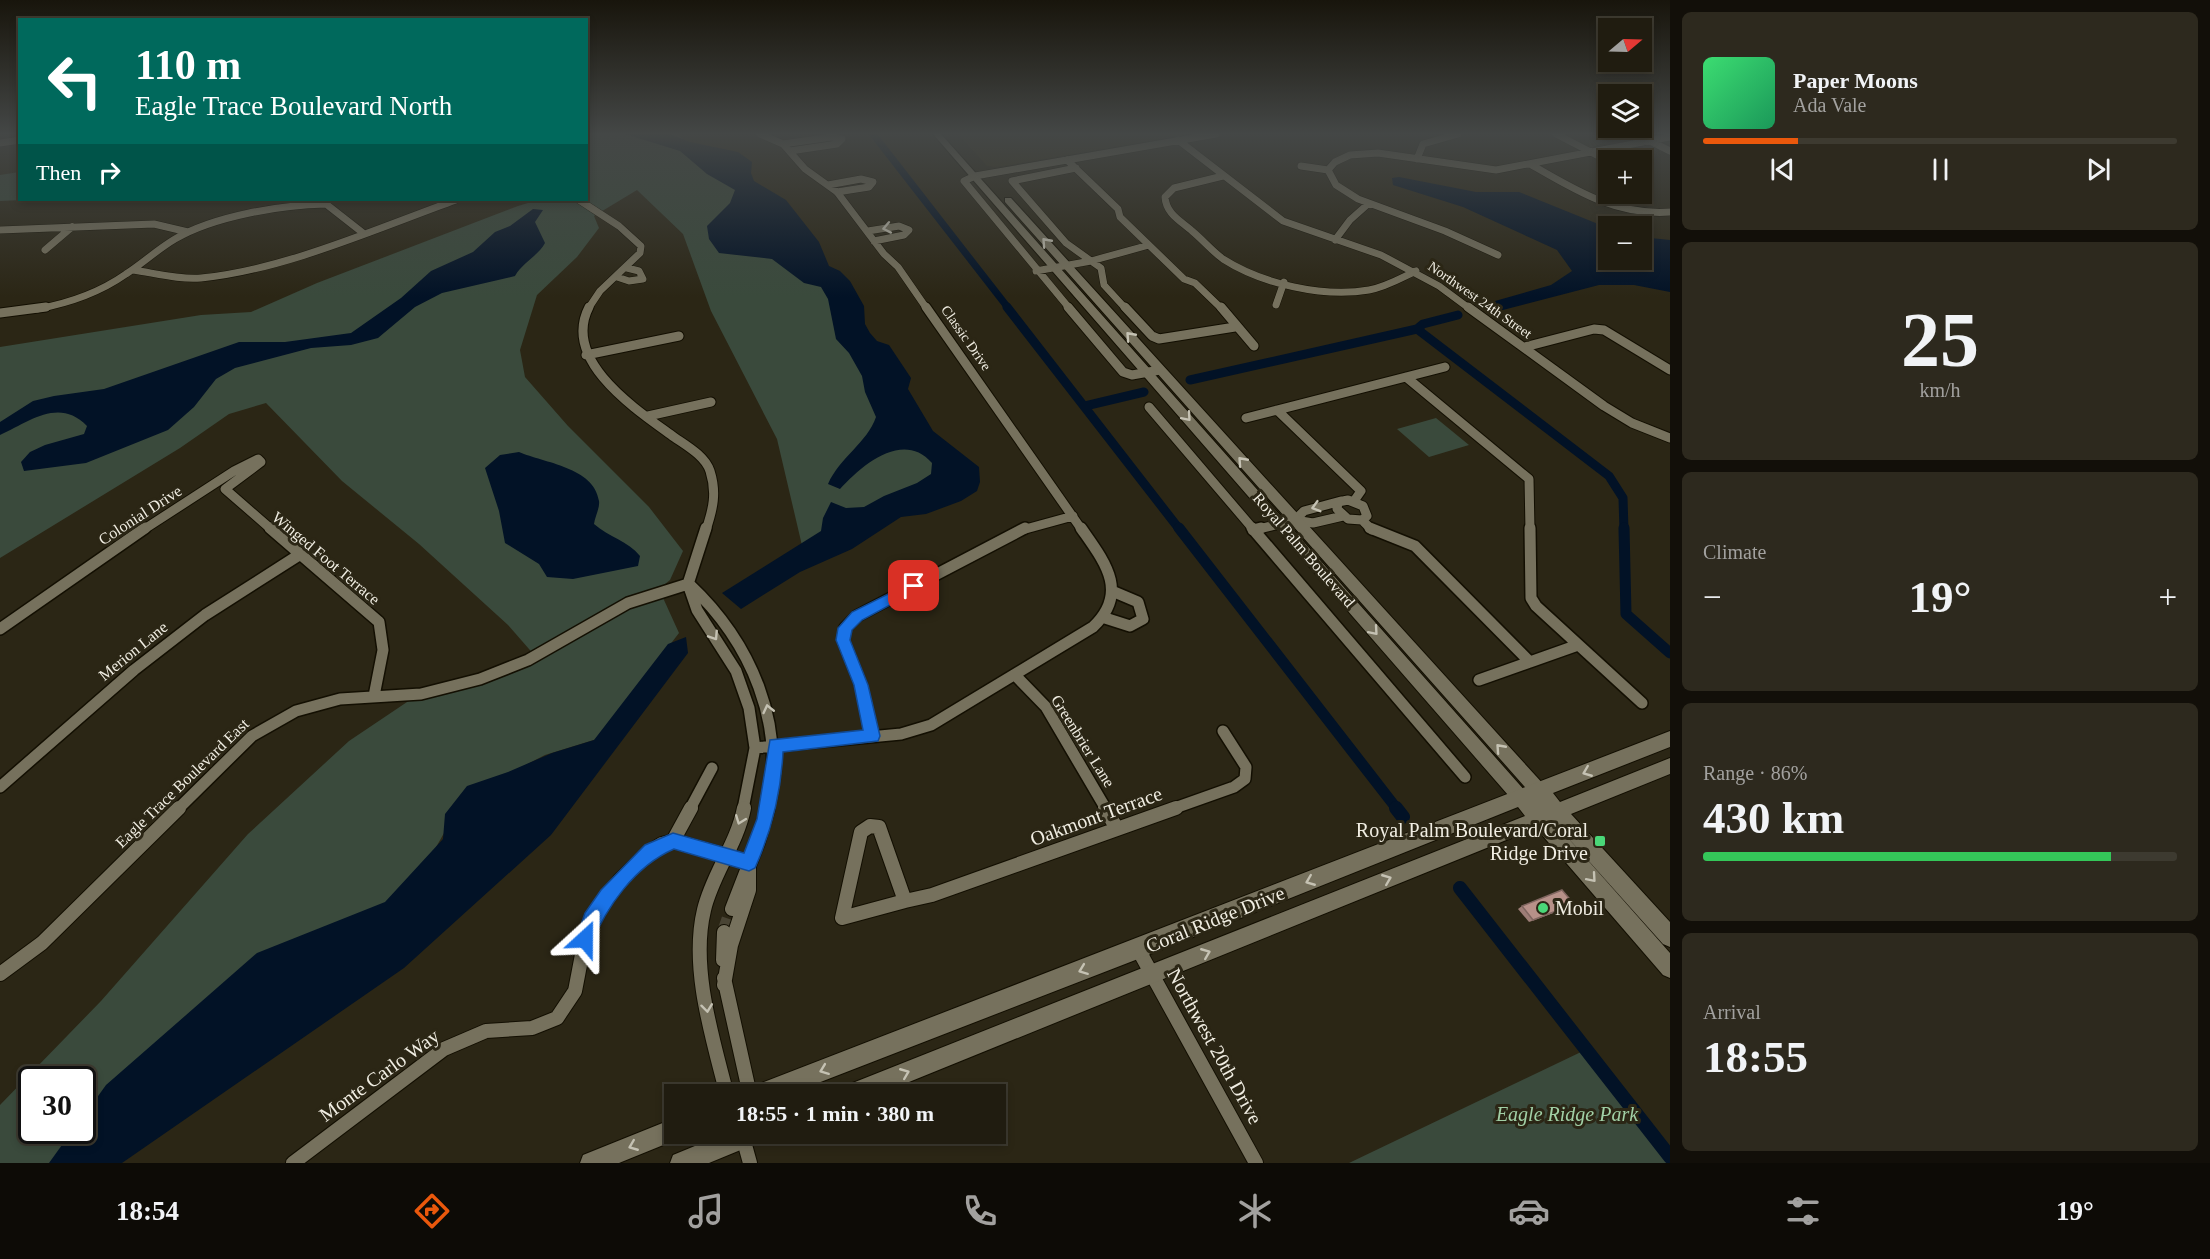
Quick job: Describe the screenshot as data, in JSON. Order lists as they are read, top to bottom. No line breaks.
{"streets":{"main road":["Royal Palm Boulevard","Coral Ridge Drive"],"street":["Northwest 24th Street","Classic Drive","Colonial Drive","Winged Foot Terrace","Merion Lane","Greenbrier Lane","Eagle Trace Boulevard East","Oakmont Terrace","Northwest 20th Drive","Monte Carlo Way"]},"crossings":[["Colonial Drive","Winged Foot Terrace"],["Royal Palm Boulevard","Coral Ridge Drive"],["Winged Foot Terrace","Merion Lane"],["Winged Foot Terrace","Eagle Trace Boulevard East"],["Greenbrier Lane","Oakmont Terrace"],["Coral Ridge Drive","Northwest 20th Drive"]],"parks":["Eagle Ridge Park"],"places":{"transit":["Royal Palm Boulevard/Coral Ridge Drive"],"other":["Mobil"]},"north":"right","page":{"map_buttons":["+","−"],"turn":["110 m","Eagle Trace Boulevard North"],"song":["Paper Moons","Ada Vale"],"then":"Then","tile":[["25","km/h"],"Climate",["Range · 86%","430 km"],["Arrival","18:55"]],"heat":["−","19°","+"],"limit":"30","trip":"18:55 · 1 min · 380 m","tabs":["18:54","19°"]}}
